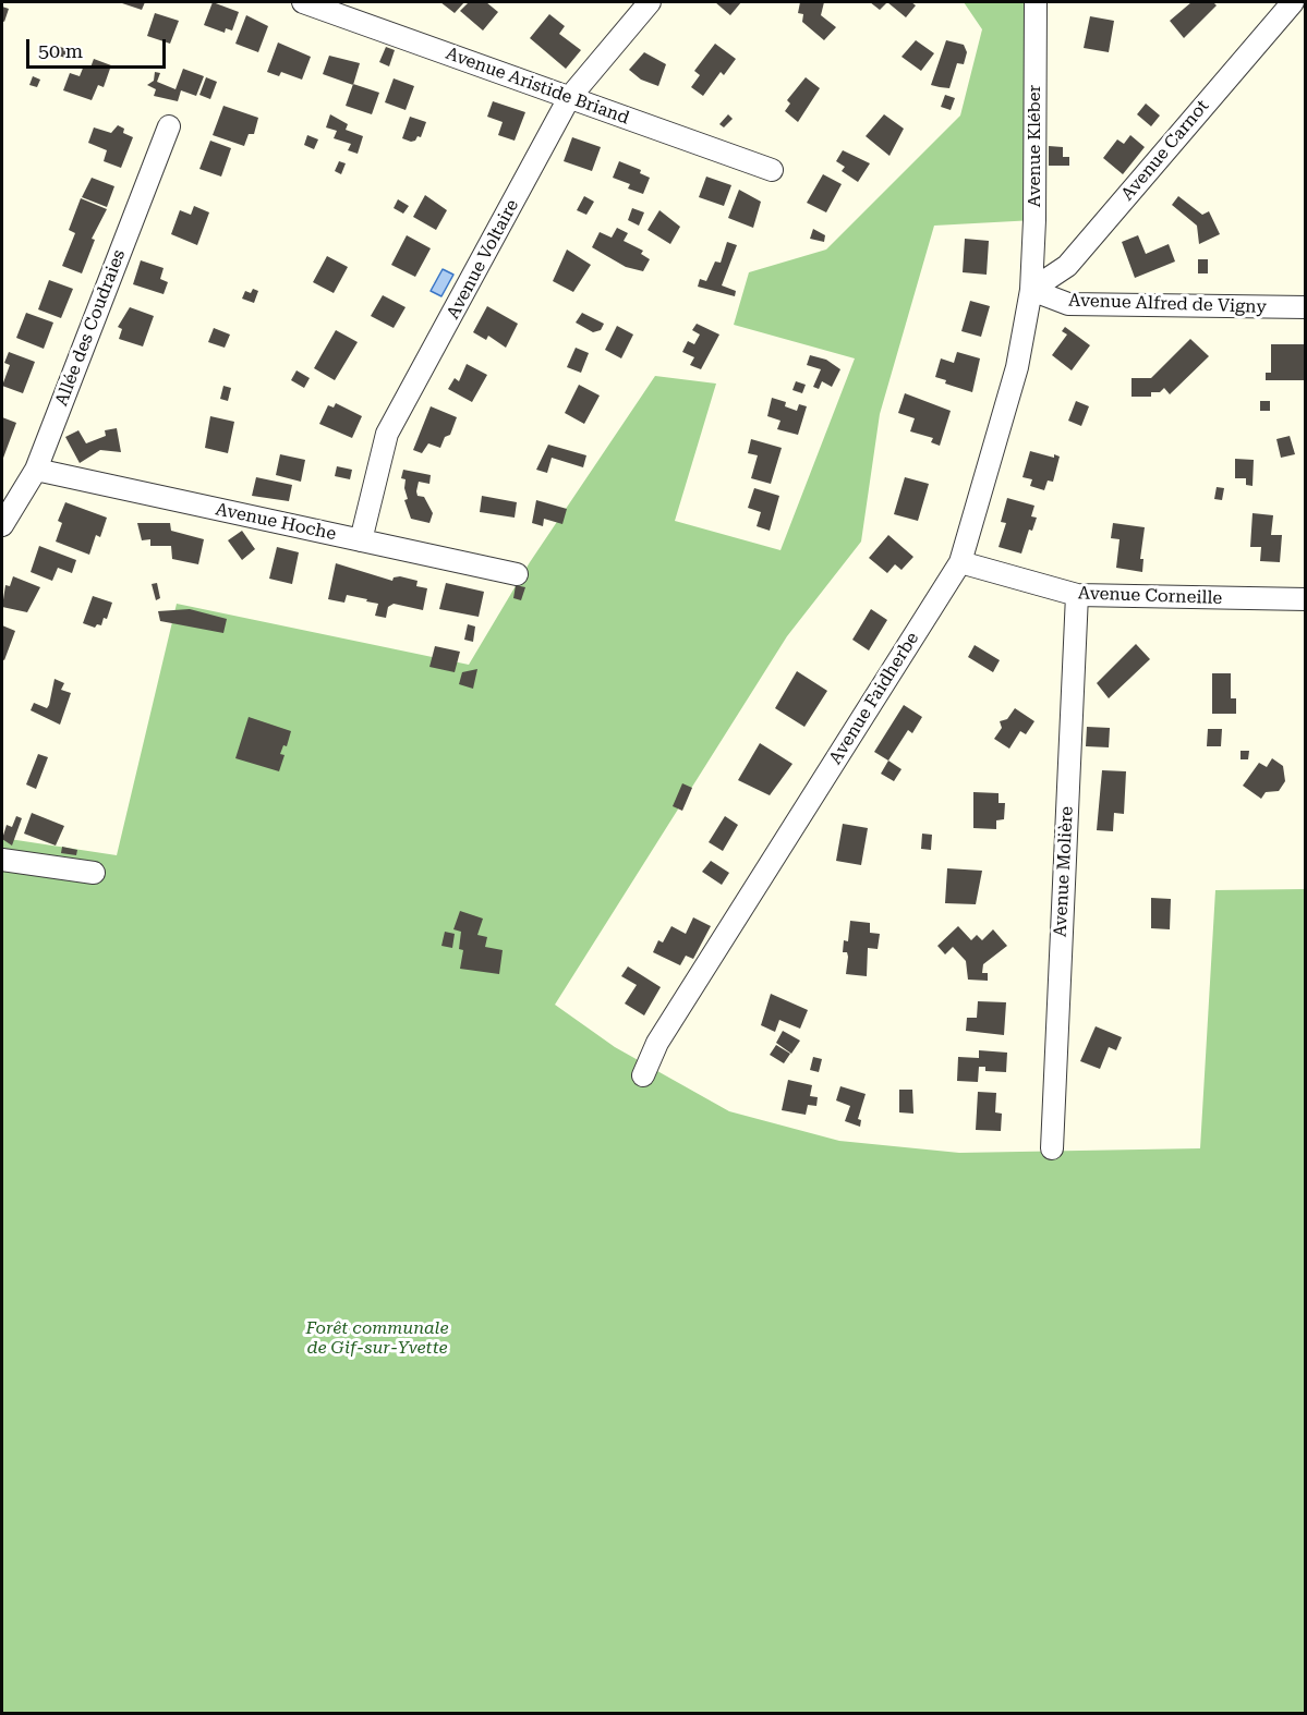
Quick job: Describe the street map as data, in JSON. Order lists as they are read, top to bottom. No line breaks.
{"streets":{"street":["Avenue Aristide Briand","Avenue Kléber","Avenue Carnot","Avenue Voltaire","Avenue Alfred de Vigny","Allée des Coudraies","Avenue Hoche","Avenue Corneille","Avenue Faidherbe","Avenue Molière"]},"crossings":[["Avenue Aristide Briand","Avenue Voltaire"],["Avenue Kléber","Avenue Carnot"],["Avenue Kléber","Avenue Alfred de Vigny"],["Avenue Kléber","Avenue Faidherbe"],["Avenue Carnot","Avenue Alfred de Vigny"],["Avenue Carnot","Avenue Faidherbe"],["Avenue Voltaire","Avenue Hoche"],["Avenue Alfred de Vigny","Avenue Faidherbe"],["Allée des Coudraies","Avenue Hoche"],["Avenue Corneille","Avenue Faidherbe"],["Avenue Corneille","Avenue Molière"]],"parks":["Forêt communale de Gif-sur-Yvette"],"scale_bar":"50 m"}
